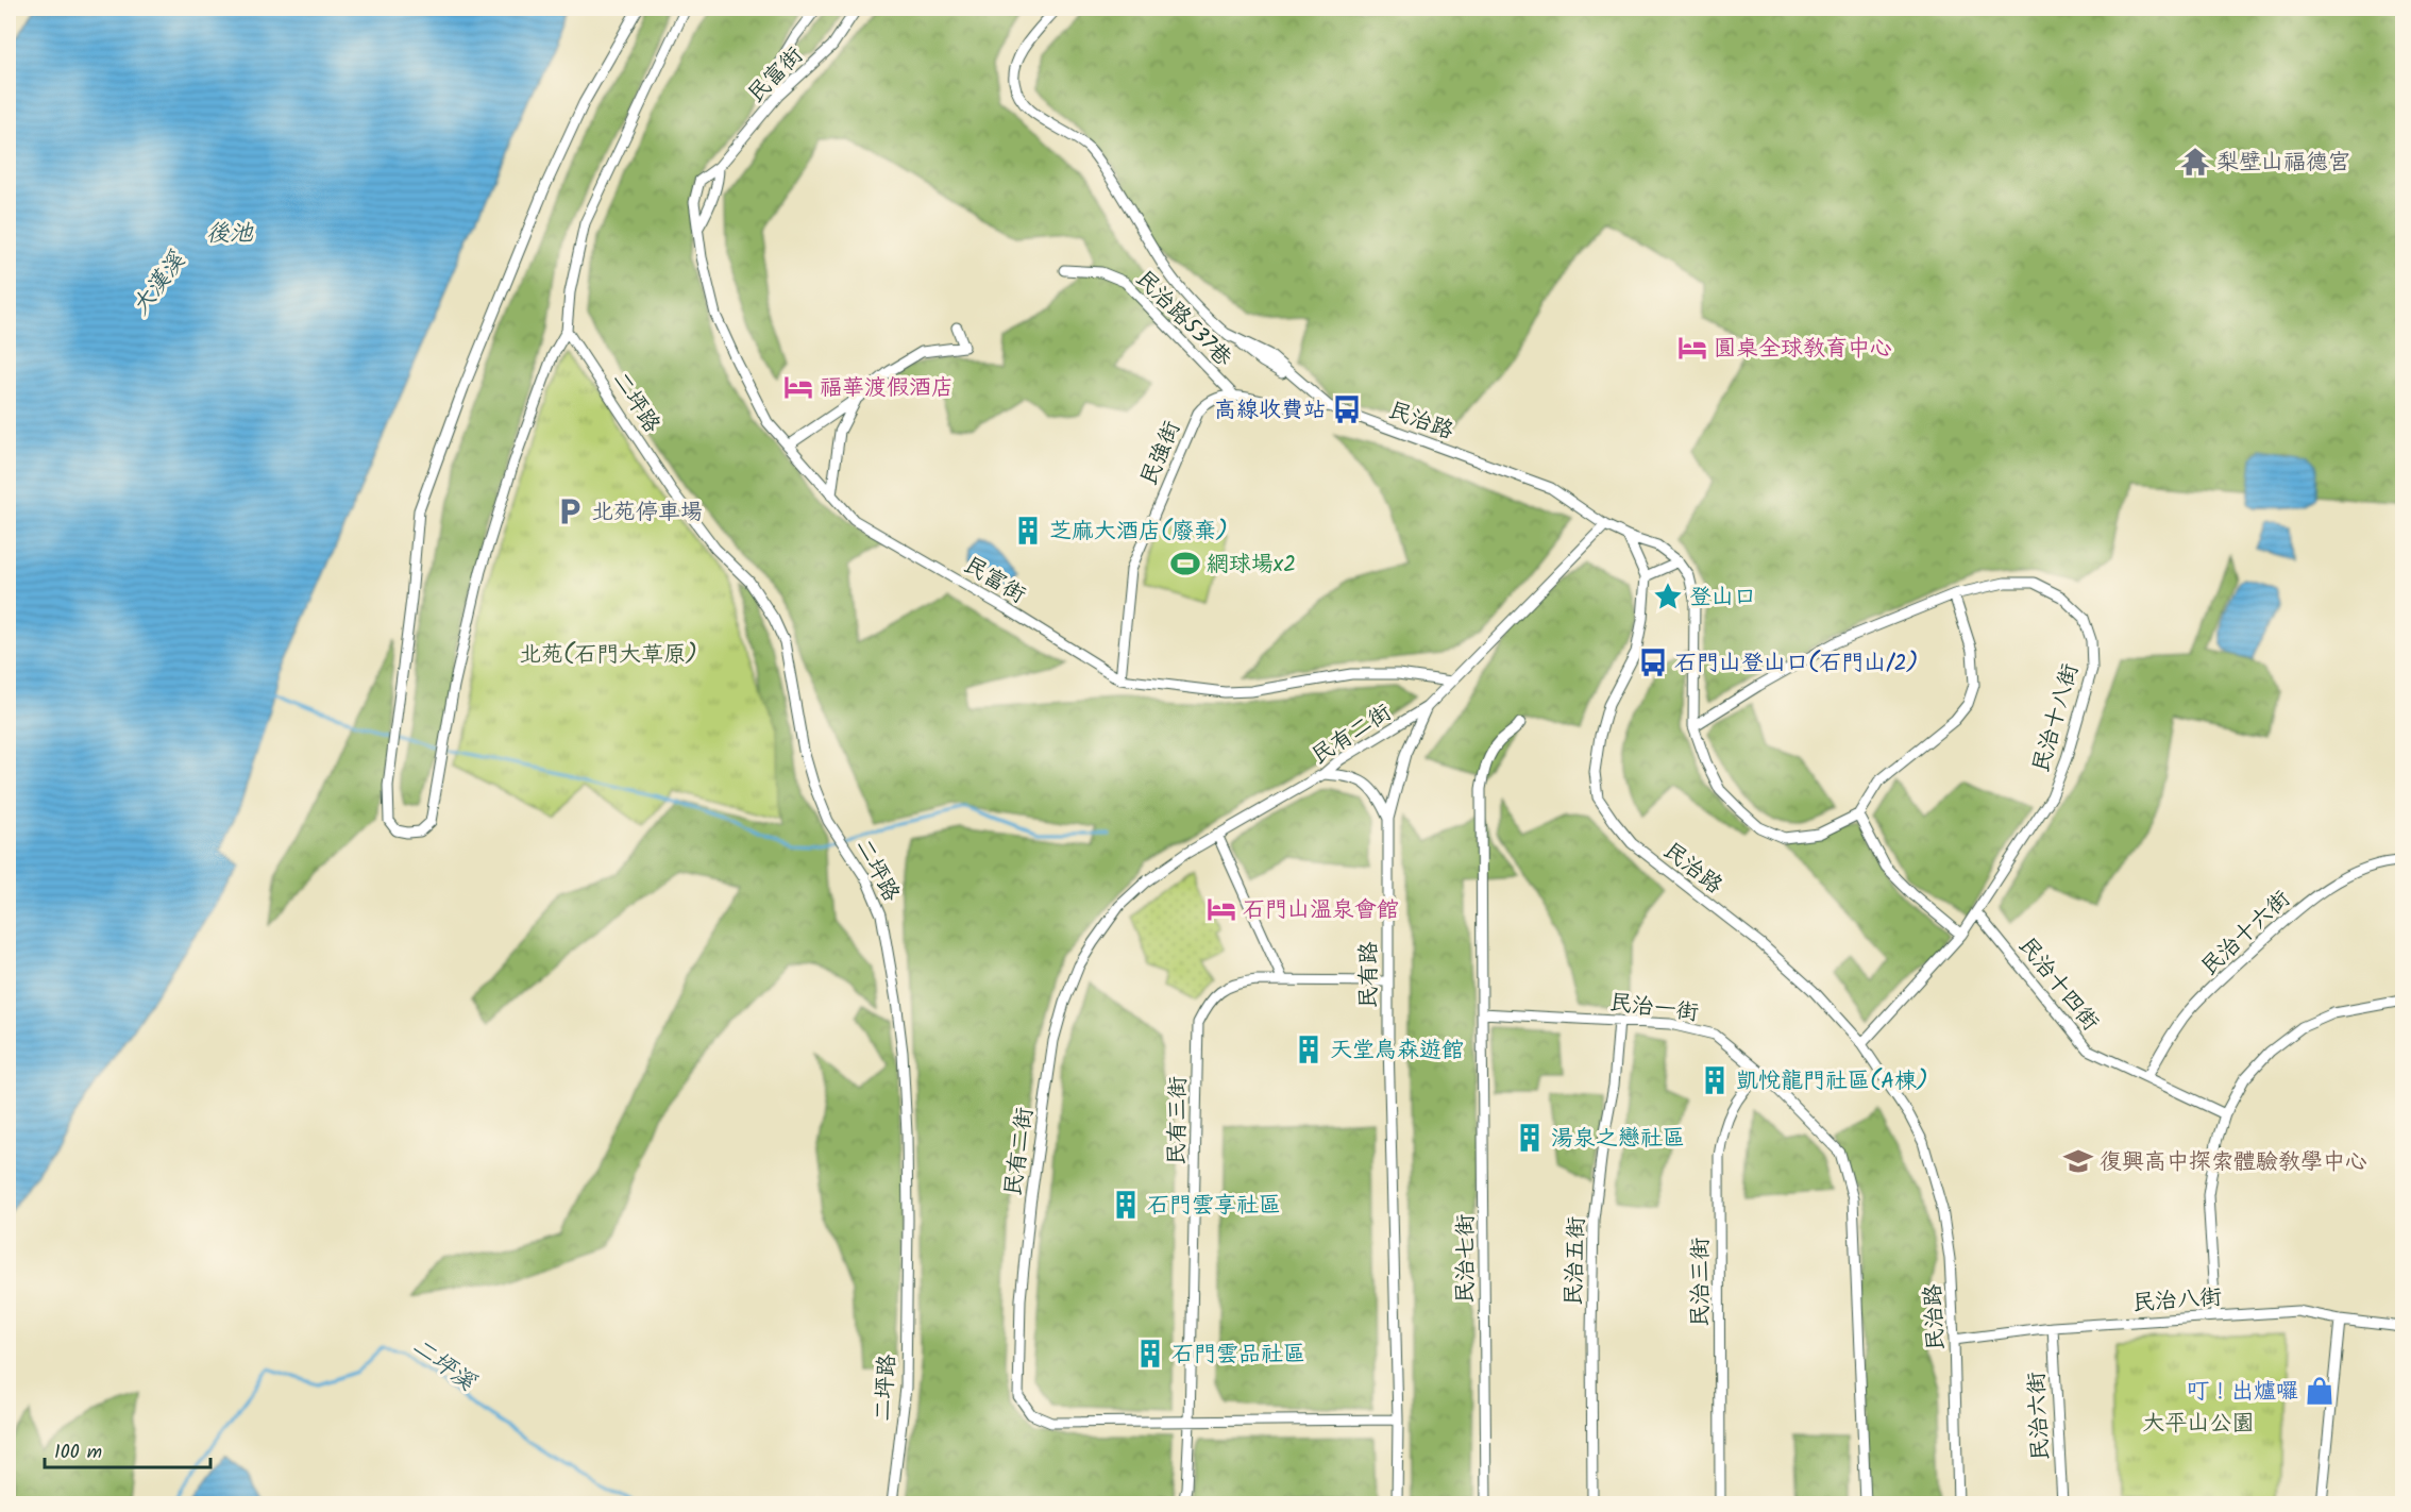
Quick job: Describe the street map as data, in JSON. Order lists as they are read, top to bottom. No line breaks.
{"streets":{"street":["民富街","民治路537巷","二坪路","民治路","民強街","民治十八街","民有二街","民治十六街","民有路","民治十四街","民治一街","民有三街","民治七街","民治五街","民治三街","民治八街","民治六街"]},"crossings":[["民富街","民強街"],["民富街","民有路"],["民治路537巷","民強街"],["民治路","民治十八街"],["民治路","民有路"],["民治路","民治八街"],["民治十八街","民治十四街"],["民有二街","民有路"],["民有二街","民有三街"],["民治十六街","民治十四街"],["民有路","民有三街"],["民治一街","民治七街"],["民治一街","民治五街"],["民治一街","民治三街"],["民治八街","民治六街"]],"water":["後池","大漢溪","二坪溪"],"parks":["北苑(石門大草原)","大平山公園"],"places":{"temple":["梨壁山福德宮"],"hotel":["圓桌全球教育中心","福華渡假酒店","石門山溫泉會館"],"bus stop":["高線收費站","石門山登山口(石門山/2)"],"parking":["北苑停車場"],"building":["芝麻大酒店(廢棄)","天堂鳥森遊館","凱悅龍門社區(A棟)","湯泉之戀社區","石門雲享社區","石門雲品社區"],"sports":["網球場x2"],"place":["登山口"],"school or university":["復興高中探索體驗教學中心"],"shop":["叮！出爐囉"]},"scale_bar":"100 m"}
